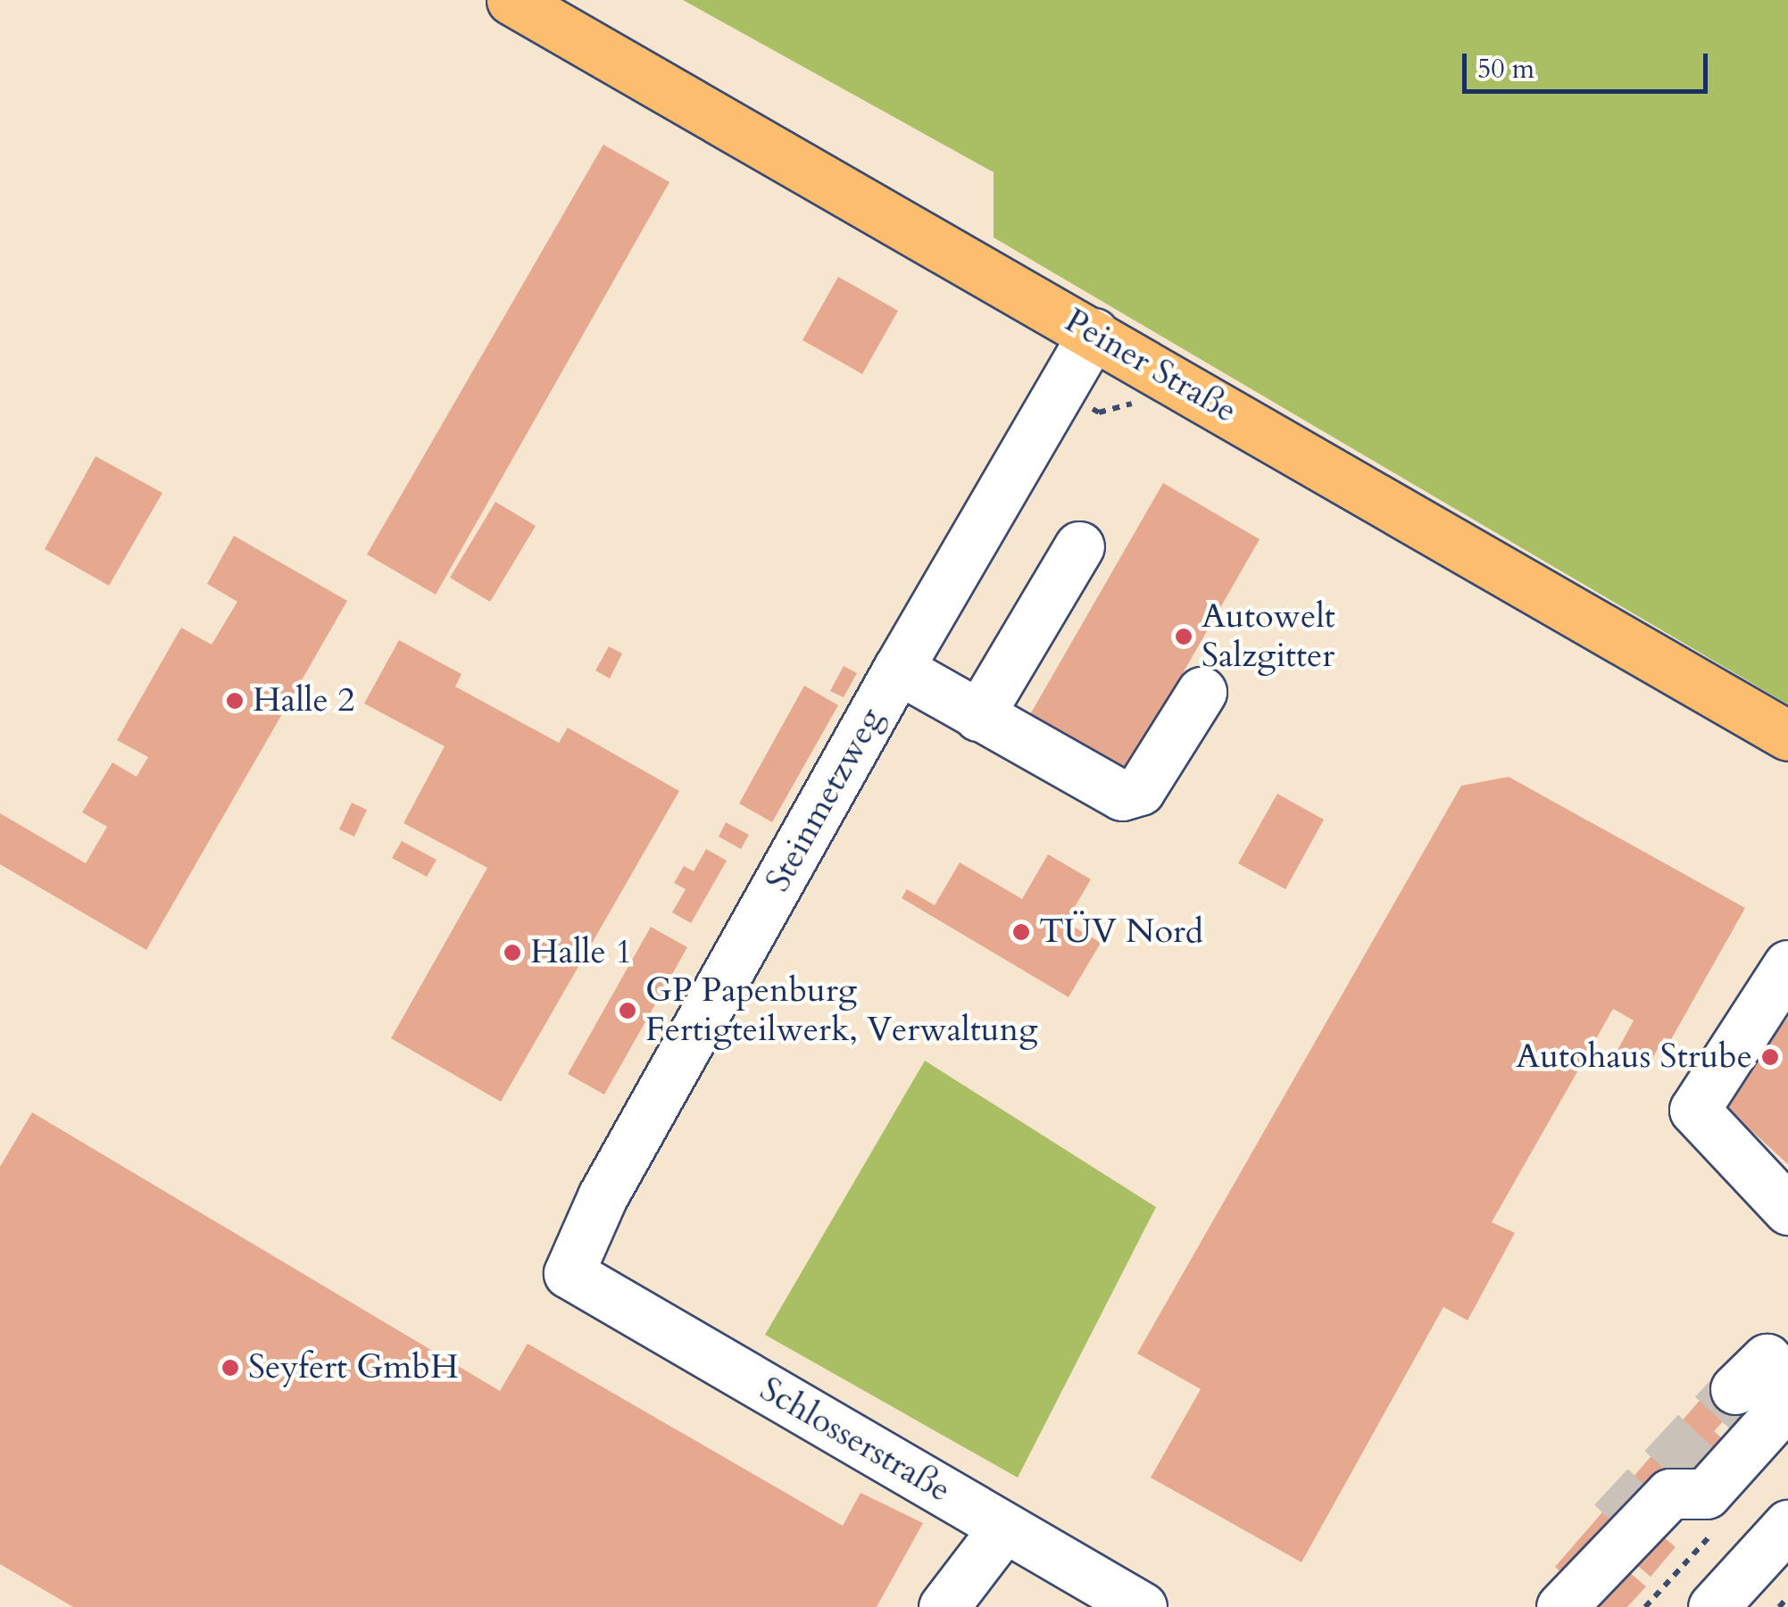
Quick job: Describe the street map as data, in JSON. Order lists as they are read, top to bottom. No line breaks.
{"streets":{"main road":["Peiner Straße"],"street":["Steinmetzweg","Schlosserstraße"]},"crossings":[["Peiner Straße","Steinmetzweg"],["Steinmetzweg","Schlosserstraße"]],"places":["Autowelt Salzgitter","Halle 2","TÜV Nord","Halle 1","GP Papenburg Fertigteilwerk, Verwaltung","Autohaus Strube","Seyfert GmbH"],"scale_bar":"50 m"}
